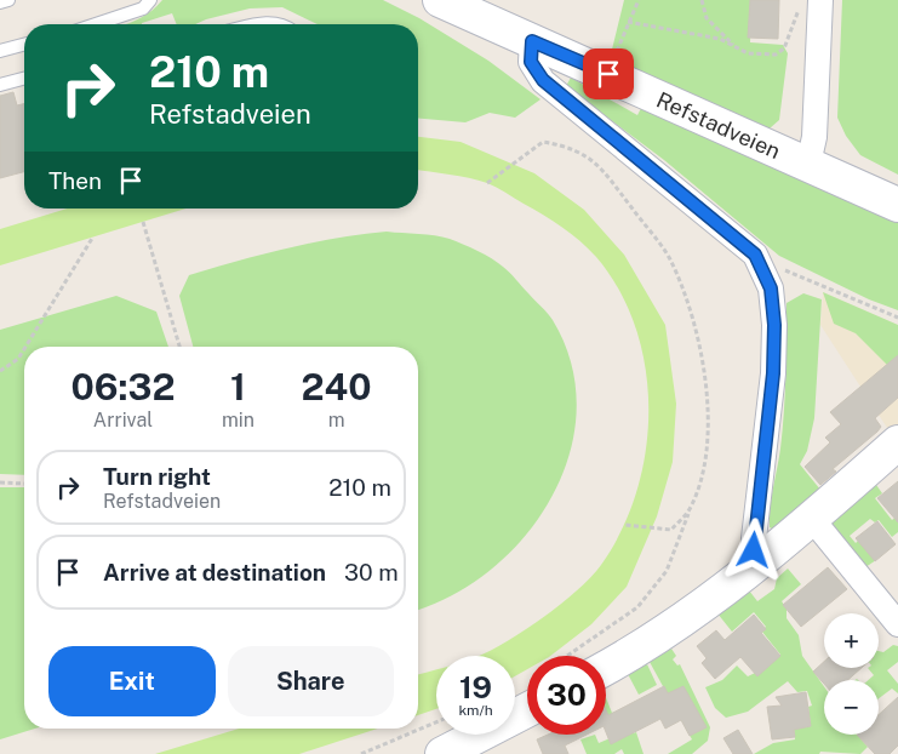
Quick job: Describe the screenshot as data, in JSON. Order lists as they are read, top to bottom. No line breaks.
{"streets":{"street":["Refstadveien"]},"page":{"turn":["210 m","Refstadveien"],"then":"Then","eta":["06:32","Arrival","1","min","240","m"],"list":[{"name":"Turn right","note":"Refstadveien","value":"210 m"},{"name":"Arrive at destination","value":"30 m"}],"map_buttons":["+","−"],"buttons":["Exit","Share"],"speed":"19 km/h","limit":"30"}}
